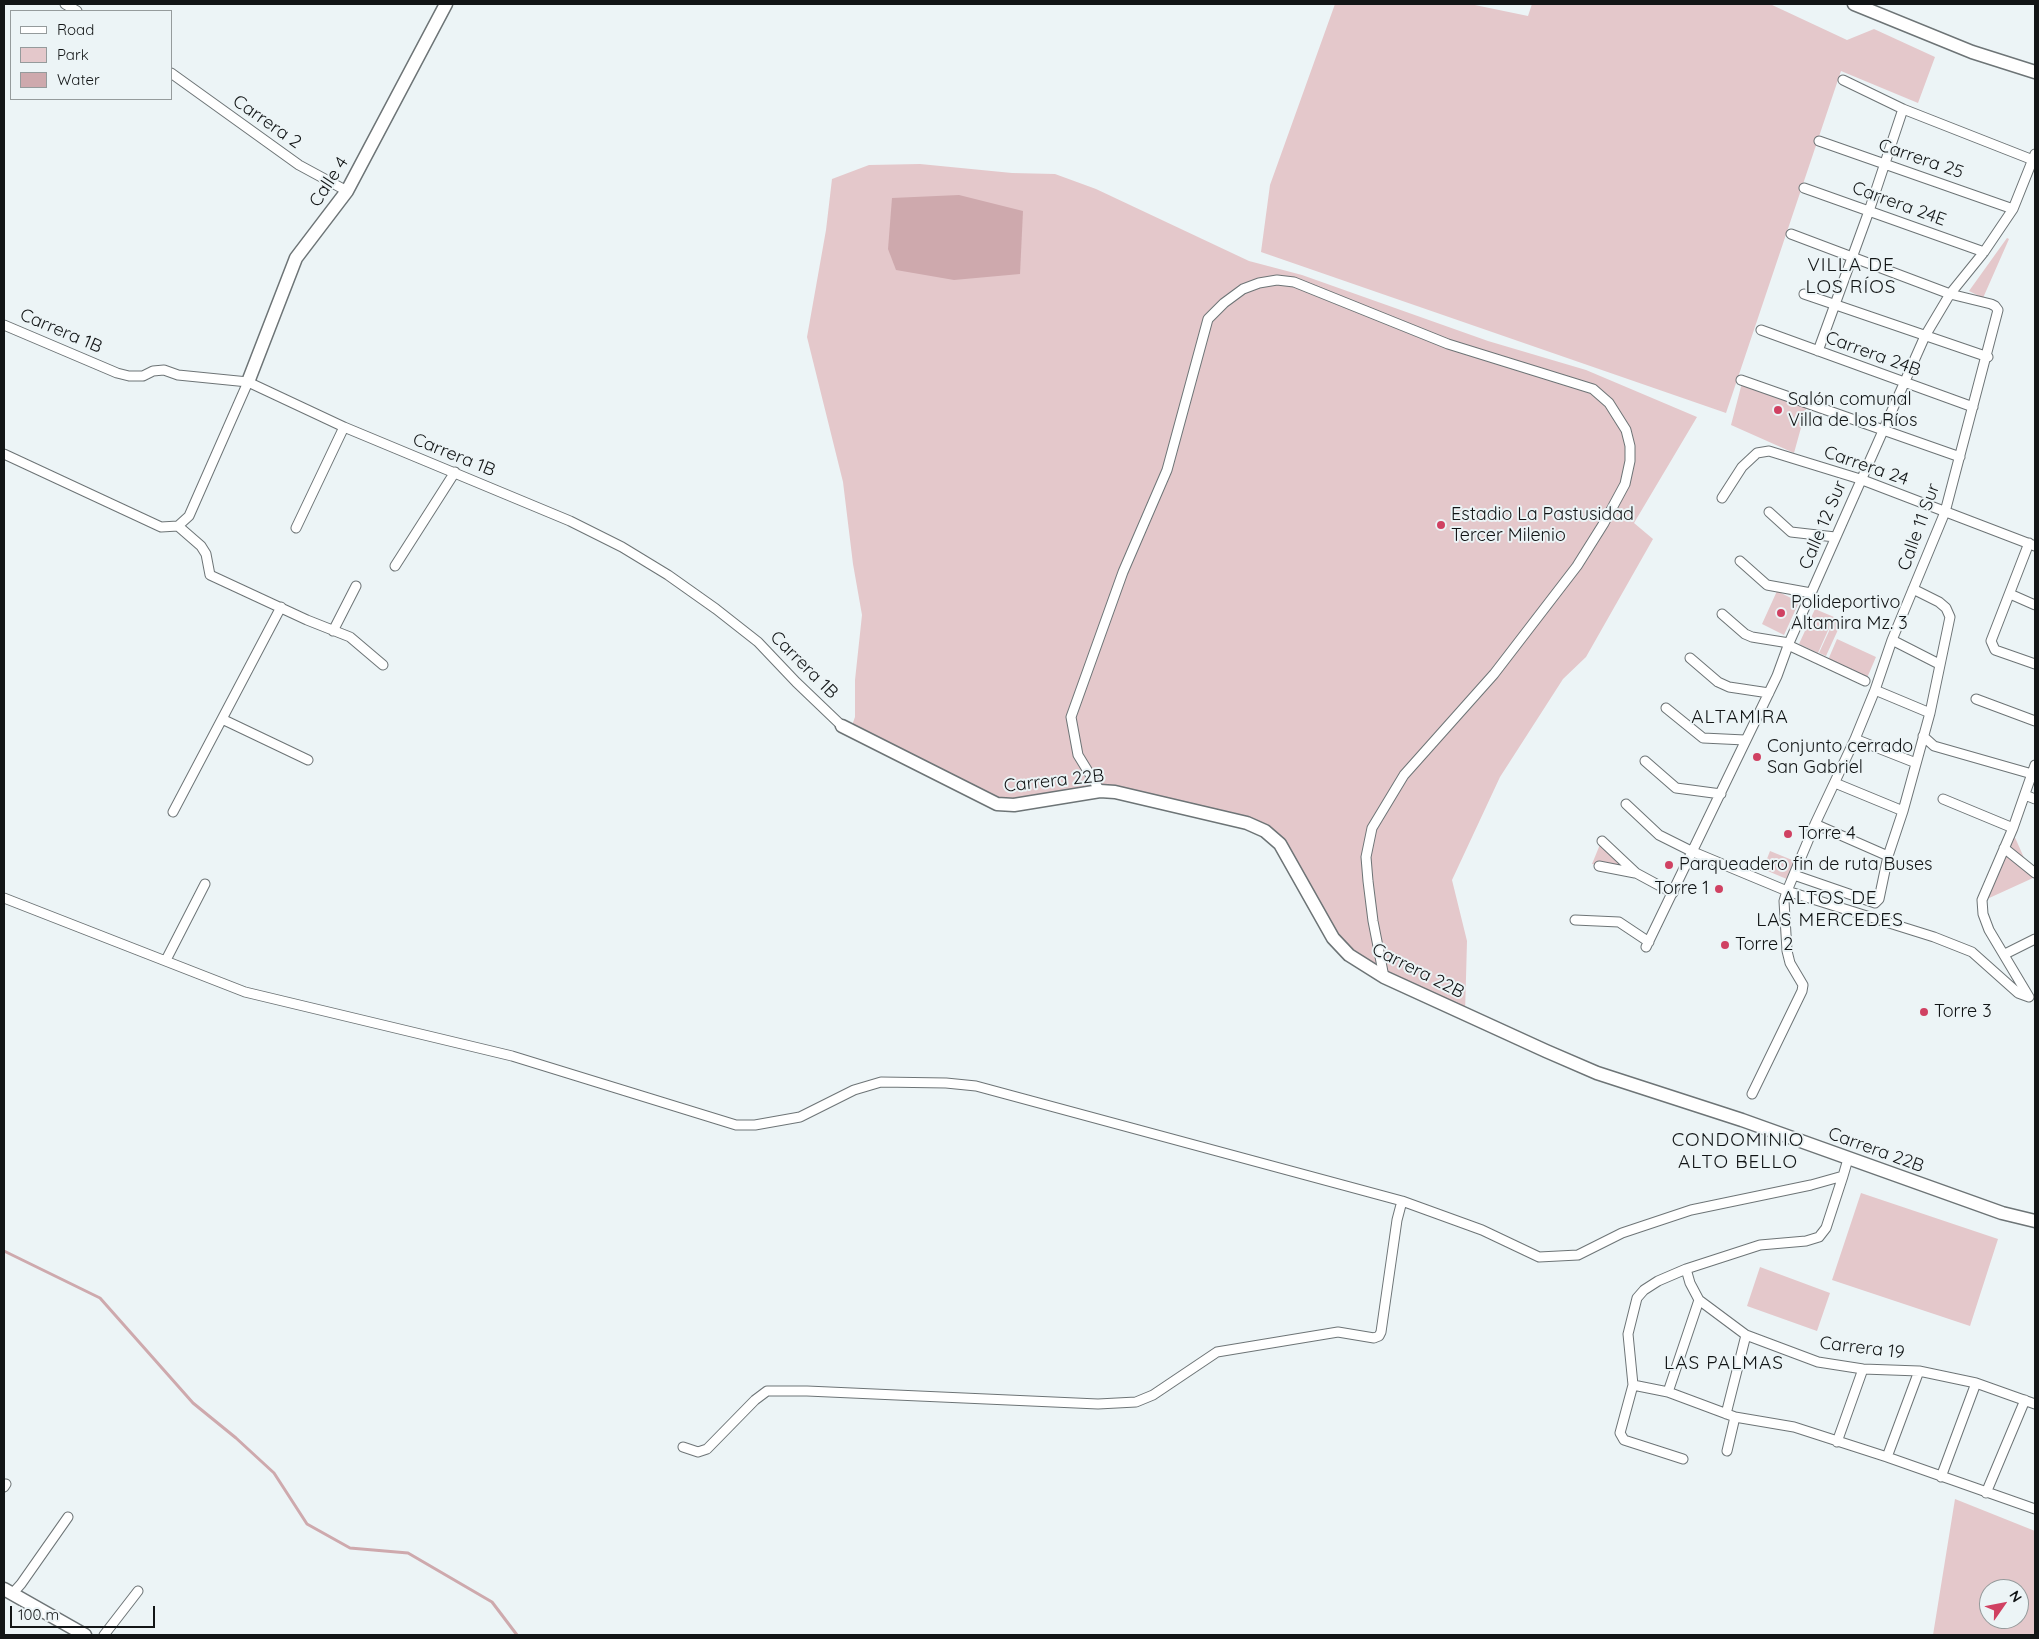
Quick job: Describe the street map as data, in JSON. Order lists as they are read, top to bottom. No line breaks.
{"streets":{"street":["Carrera 2","Carrera 25","Calle 4","Carrera 24E","Carrera 1B","Carrera 24B","Carrera 24","Calle 12 Sur","Calle 11 Sur","Carrera 22B","Carrera 19"]},"crossings":[["Carrera 2","Calle 4"],["Carrera 25","Calle 12 Sur"],["Calle 4","Carrera 1B"],["Carrera 24E","Calle 12 Sur"],["Carrera 1B","Carrera 22B"],["Carrera 24B","Calle 12 Sur"],["Carrera 24B","Calle 11 Sur"],["Carrera 24","Calle 12 Sur"],["Carrera 24","Calle 11 Sur"],["Calle 12 Sur","Calle 11 Sur"]],"districts":["VILLA DE LOS RÍOS","ALTAMIRA","ALTOS DE LAS MERCEDES","CONDOMINIO ALTO BELLO","LAS PALMAS"],"places":["Salón comunal Villa de los Ríos","Estadio La Pastusidad Tercer Milenio","Polideportivo Altamira Mz. 3","Conjunto cerrado San Gabriel","Torre 4","Parqueadero fin de ruta Buses","Torre 1","Torre 2","Torre 3"],"legend":["Road","Park","Water"],"scale_bar":"100 m","north":"top right"}
